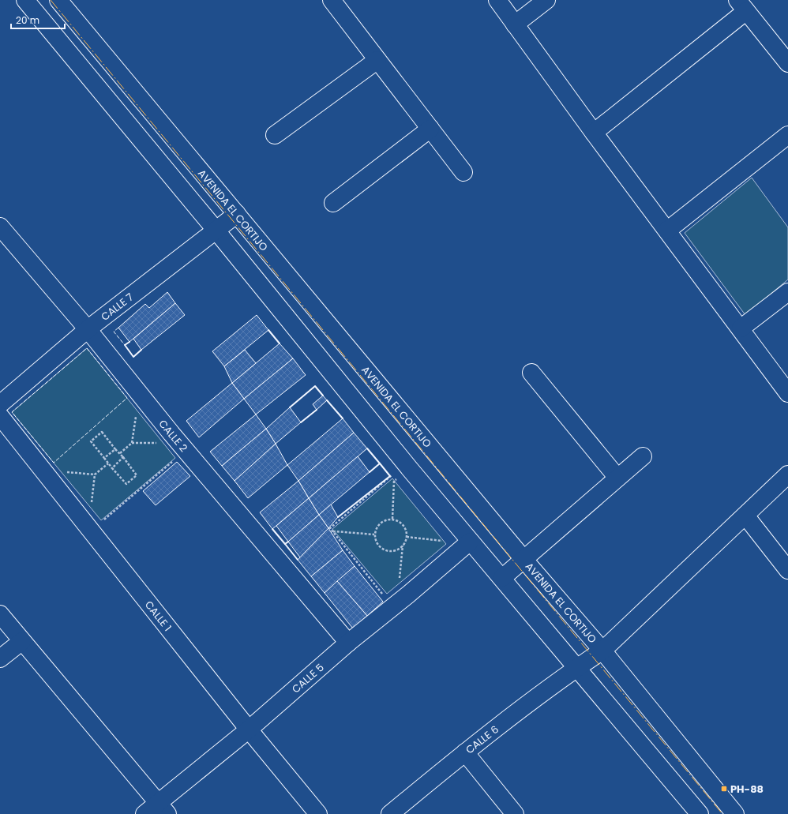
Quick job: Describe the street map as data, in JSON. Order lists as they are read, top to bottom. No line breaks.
{"streets":{"street":["AVENIDA EL CORTIJO","CALLE 7","CALLE 2","CALLE 1","CALLE 5","CALLE 6"]},"crossings":[["AVENIDA EL CORTIJO","CALLE 7"],["AVENIDA EL CORTIJO","CALLE 6"],["CALLE 7","CALLE 2"],["CALLE 2","CALLE 5"],["CALLE 1","CALLE 5"]],"places":{"transit":["PH-88"]},"scale_bar":"20 m"}
